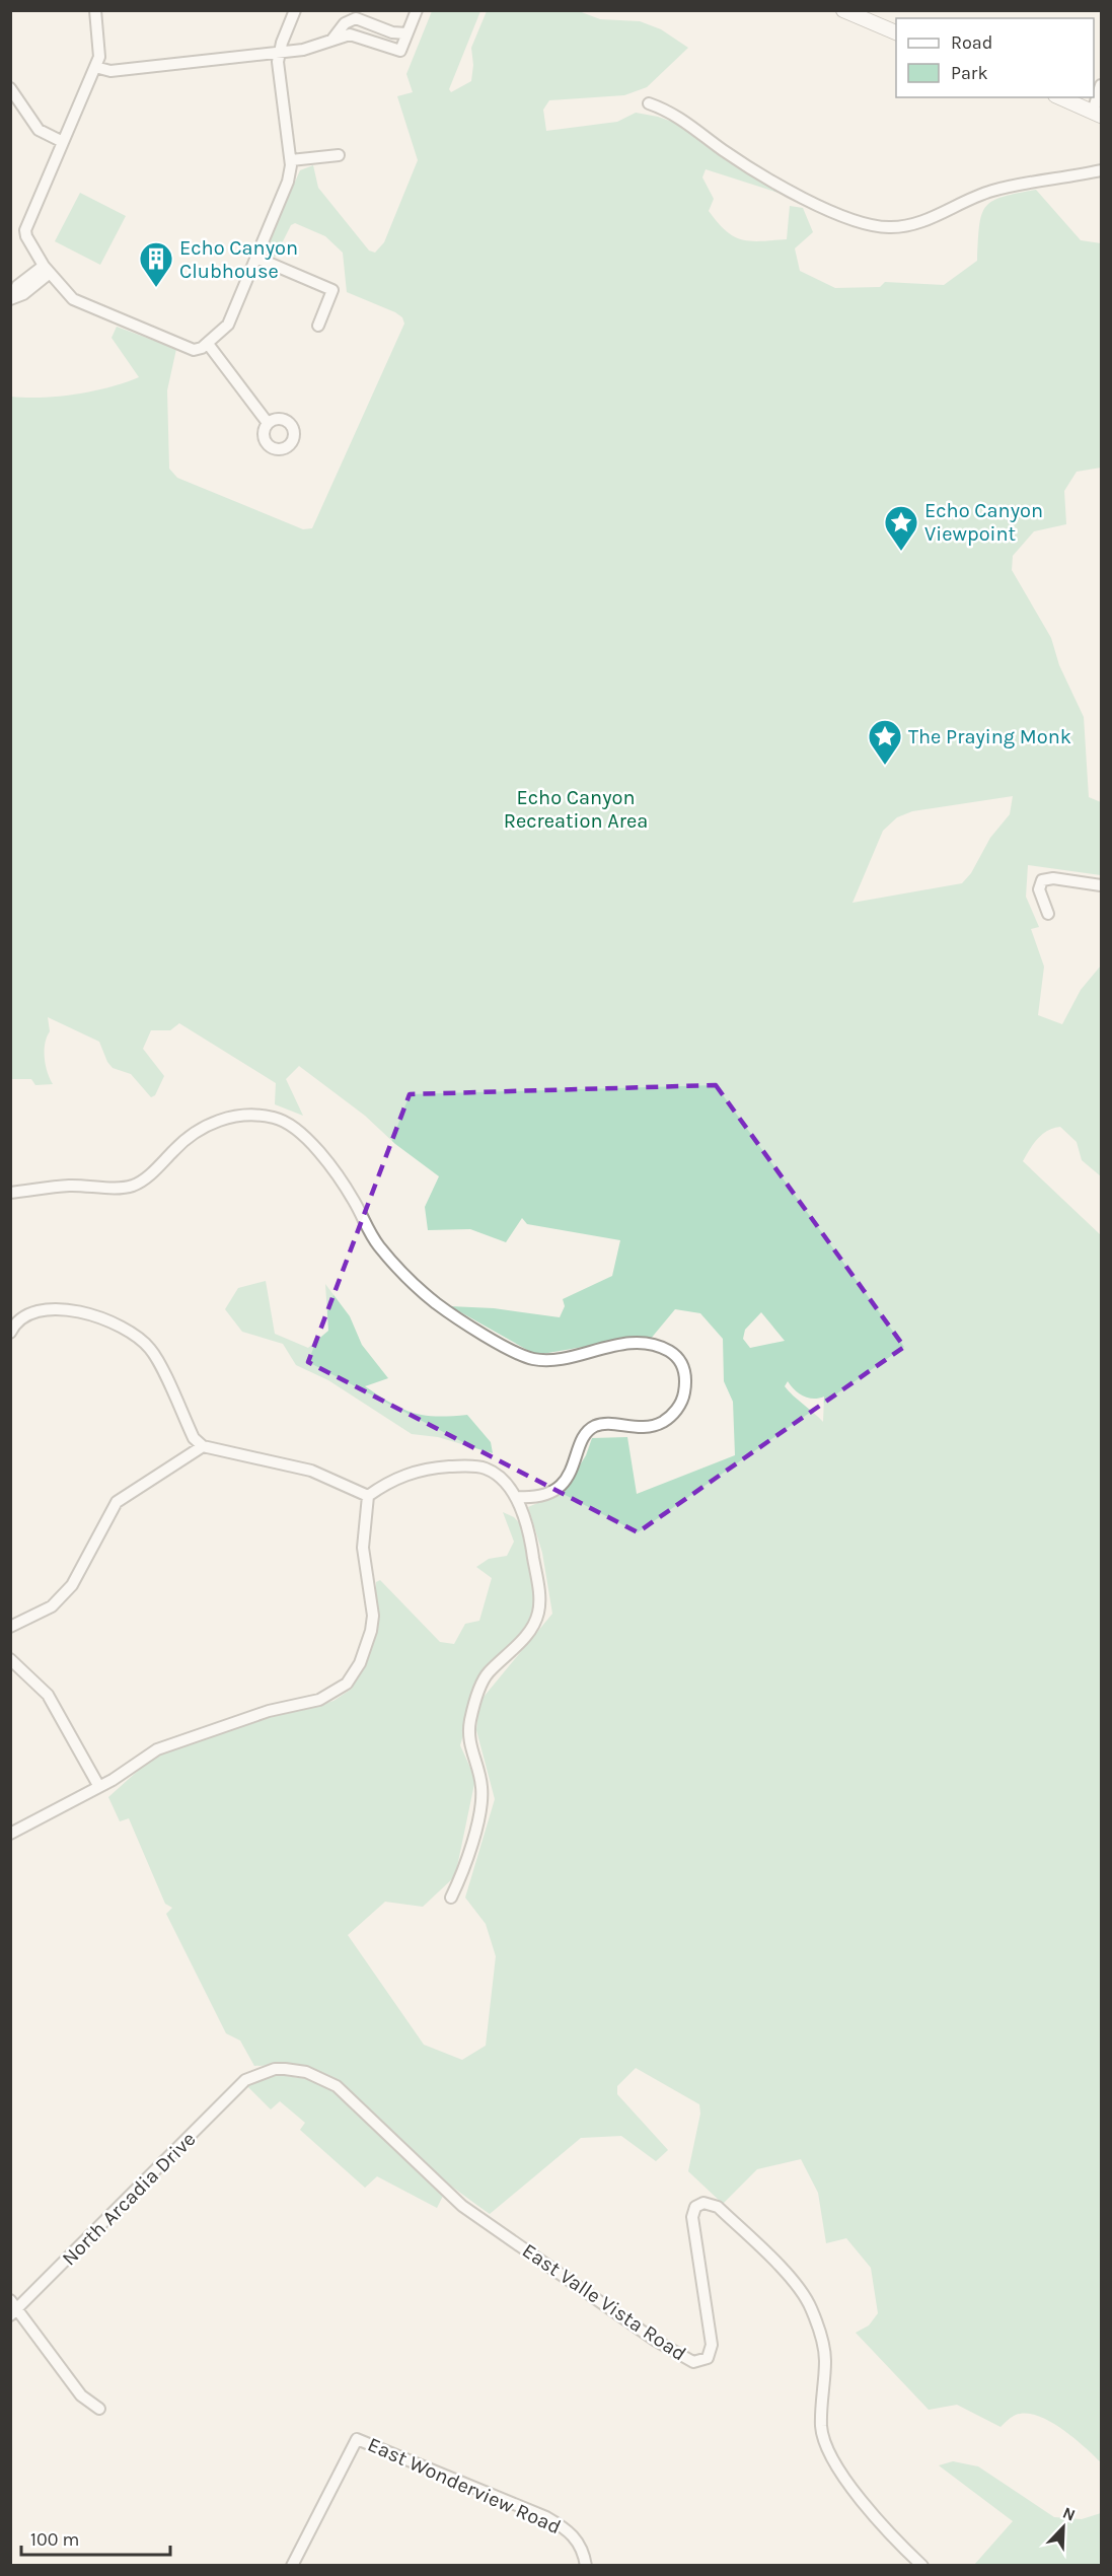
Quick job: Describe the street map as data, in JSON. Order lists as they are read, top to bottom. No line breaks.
{"streets":{"street":["North Arcadia Drive","East Valle Vista Road","East Wonderview Road"]},"crossings":[["North Arcadia Drive","East Valle Vista Road"]],"parks":["Echo Canyon Recreation Area"],"places":{"building":["Echo Canyon Clubhouse"],"place":["Echo Canyon Viewpoint","The Praying Monk"]},"legend":["Road","Park"],"scale_bar":"100 m","north":"top right"}
